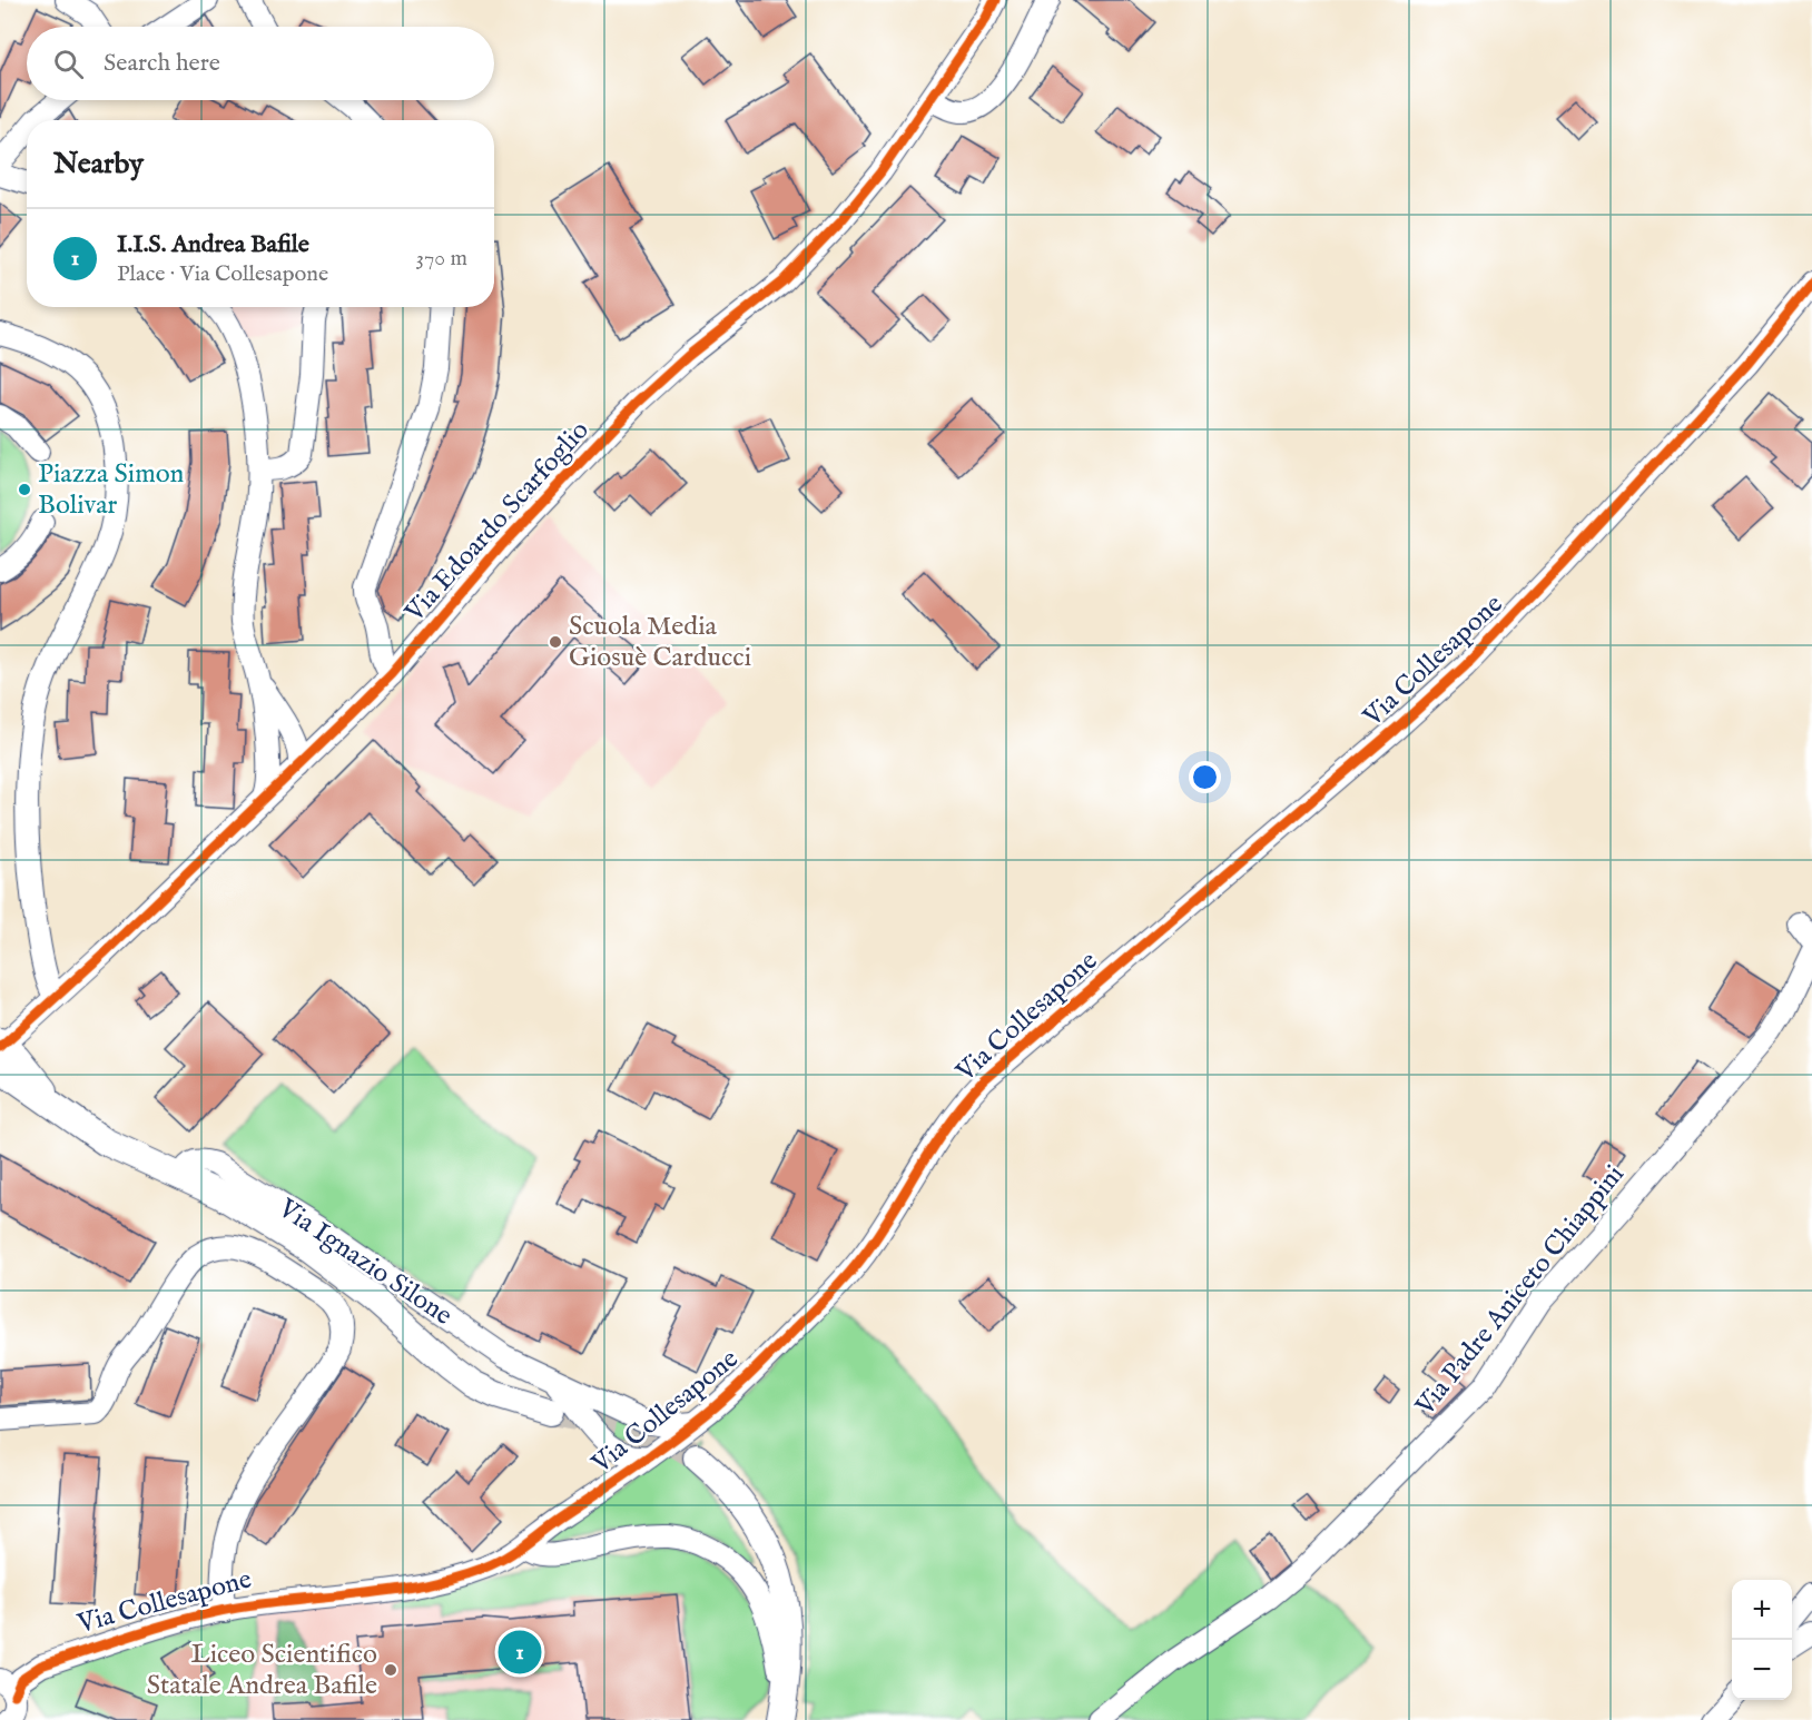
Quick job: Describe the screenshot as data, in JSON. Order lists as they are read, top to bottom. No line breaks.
{"streets":{"street":["Via Edoardo Scarfoglio","Via Collesapone","Via Ignazio Silone","Via Padre Aniceto Chiappini"]},"crossings":[["Via Edoardo Scarfoglio","Via Ignazio Silone"]],"places":["Piazza Simon Bolivar","Scuola Media Giosuè Carducci","Liceo Scientifico Statale Andrea Bafile"],"page":{"search":"Search here","heading":"Nearby","list":[{"mark":"1","name":"I.I.S. Andrea Bafile","note":"Place · Via Collesapone","value":"370 m"}],"map_buttons":["+","−"],"pins":"1"}}
